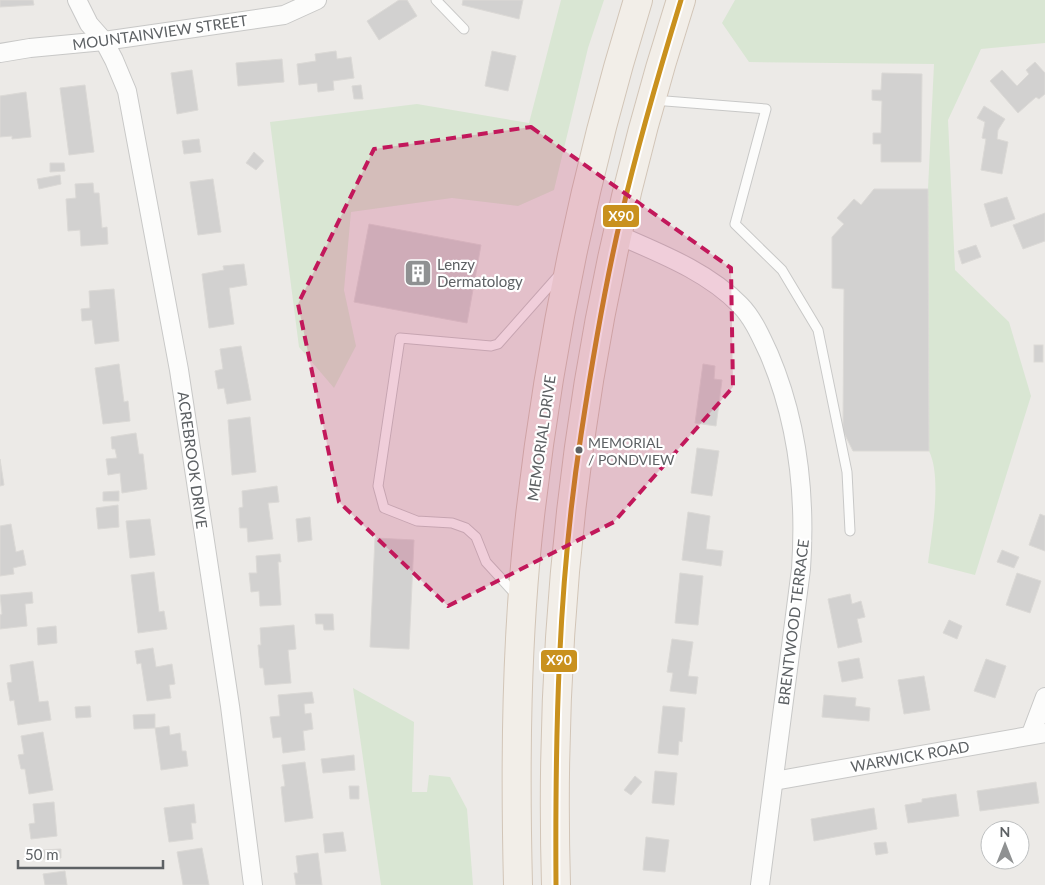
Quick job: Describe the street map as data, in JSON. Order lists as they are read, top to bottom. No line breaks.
{"streets":{"main road":["MEMORIAL DRIVE"],"street":["MOUNTAINVIEW STREET","ACREBROOK DRIVE","BRENTWOOD TERRACE","WARWICK ROAD"]},"crossings":[["MOUNTAINVIEW STREET","ACREBROOK DRIVE"],["BRENTWOOD TERRACE","WARWICK ROAD"]],"places":{"building":["Lenzy Dermatology"],"other":["MEMORIAL / PONDVIEW"]},"lines":["transit line X90"],"scale_bar":"50 m","north":"top"}
